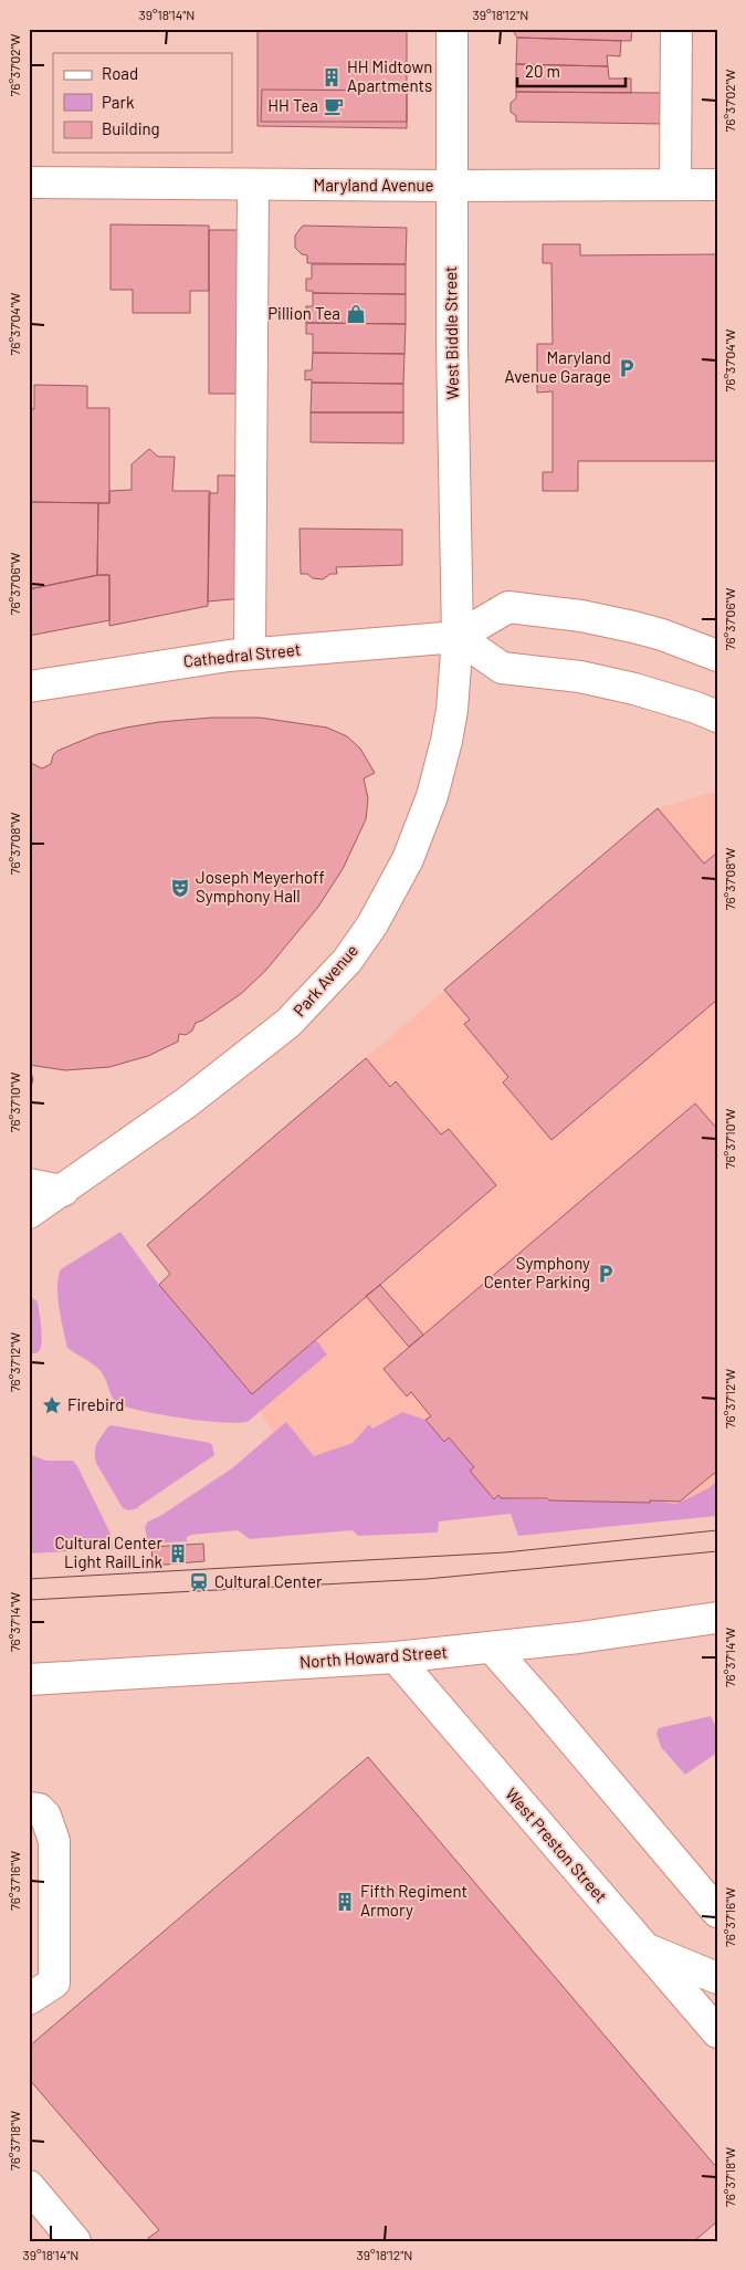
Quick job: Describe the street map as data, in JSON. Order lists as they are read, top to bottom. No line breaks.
{"streets":{"main road":["Maryland Avenue","West Biddle Street","Cathedral Street","Park Avenue","North Howard Street","West Preston Street"]},"crossings":[["Maryland Avenue","West Biddle Street"],["West Biddle Street","Cathedral Street"],["West Biddle Street","Park Avenue"],["Cathedral Street","Park Avenue"],["North Howard Street","West Preston Street"]],"places":{"building":["HH Midtown Apartments","Cultural Center Light RailLink","Fifth Regiment Armory"],"cafe":["HH Tea"],"shop":["Pillion Tea"],"parking":["Maryland Avenue Garage","Symphony Center Parking"],"theatre":["Joseph Meyerhoff Symphony Hall"],"place":["Firebird"],"station":["Cultural Center"]},"legend":["Road","Park","Building"],"scale_bar":"20 m","coordinates":["39°18'14\"N","39°18'12\"N","76°37'02\"W","76°37'04\"W","76°37'06\"W","76°37'08\"W","76°37'10\"W","76°37'12\"W","76°37'14\"W","76°37'16\"W","76°37'18\"W"]}
